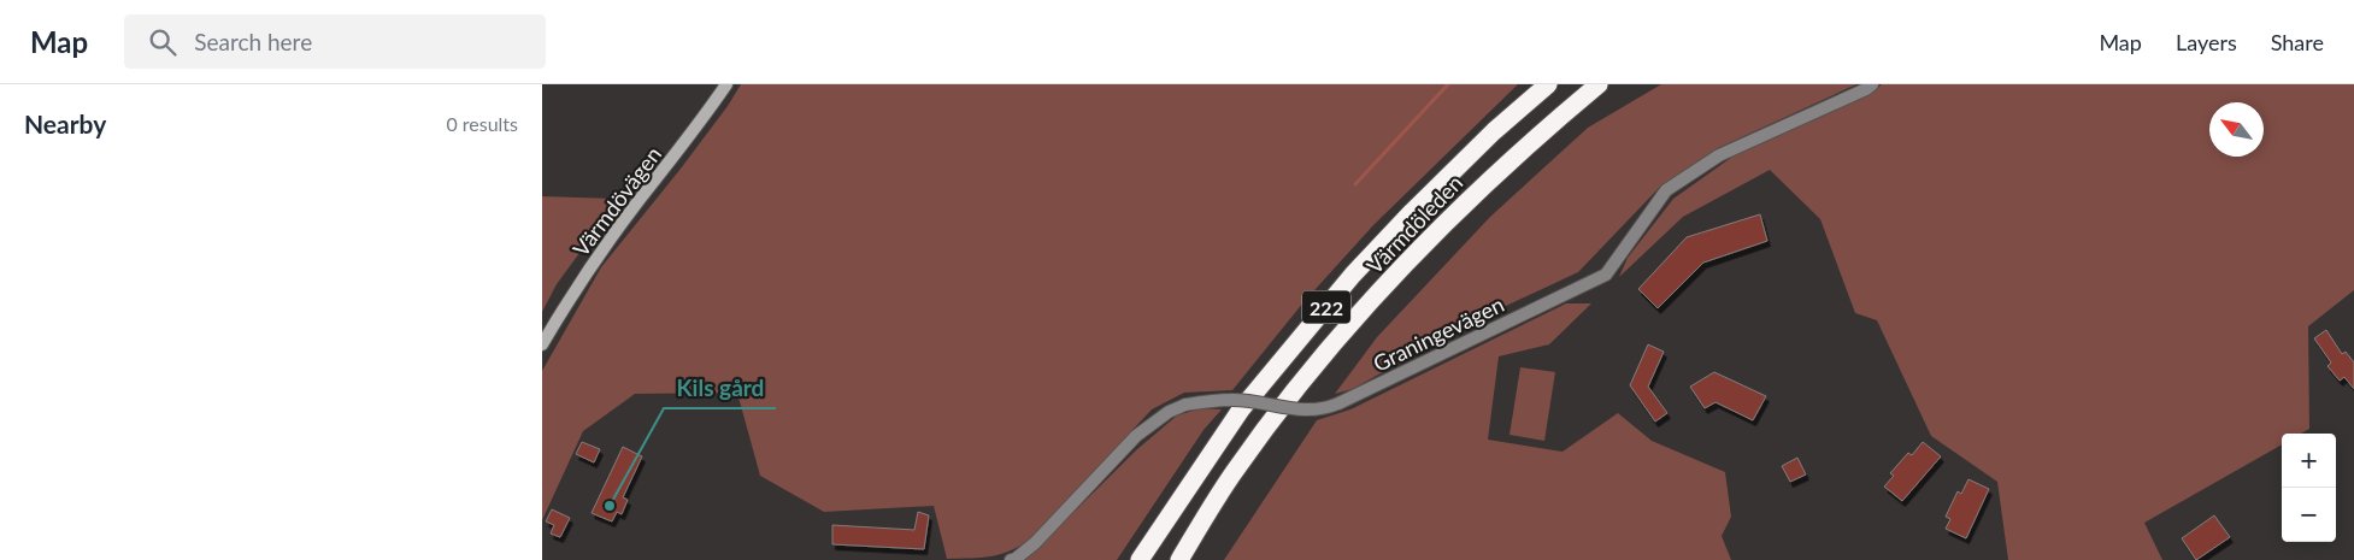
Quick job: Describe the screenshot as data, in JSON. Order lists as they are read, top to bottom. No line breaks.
{"streets":{"highway":["Värmdöleden","222"],"main road":["Värmdövägen"],"street":["Graningevägen"]},"places":["Kils gård"],"north":"top left","page":{"header":"Map","search":"Search here","nav":["Map","Layers","Share"],"heading":["Nearby","0 results"],"map_buttons":["+","−"]}}
